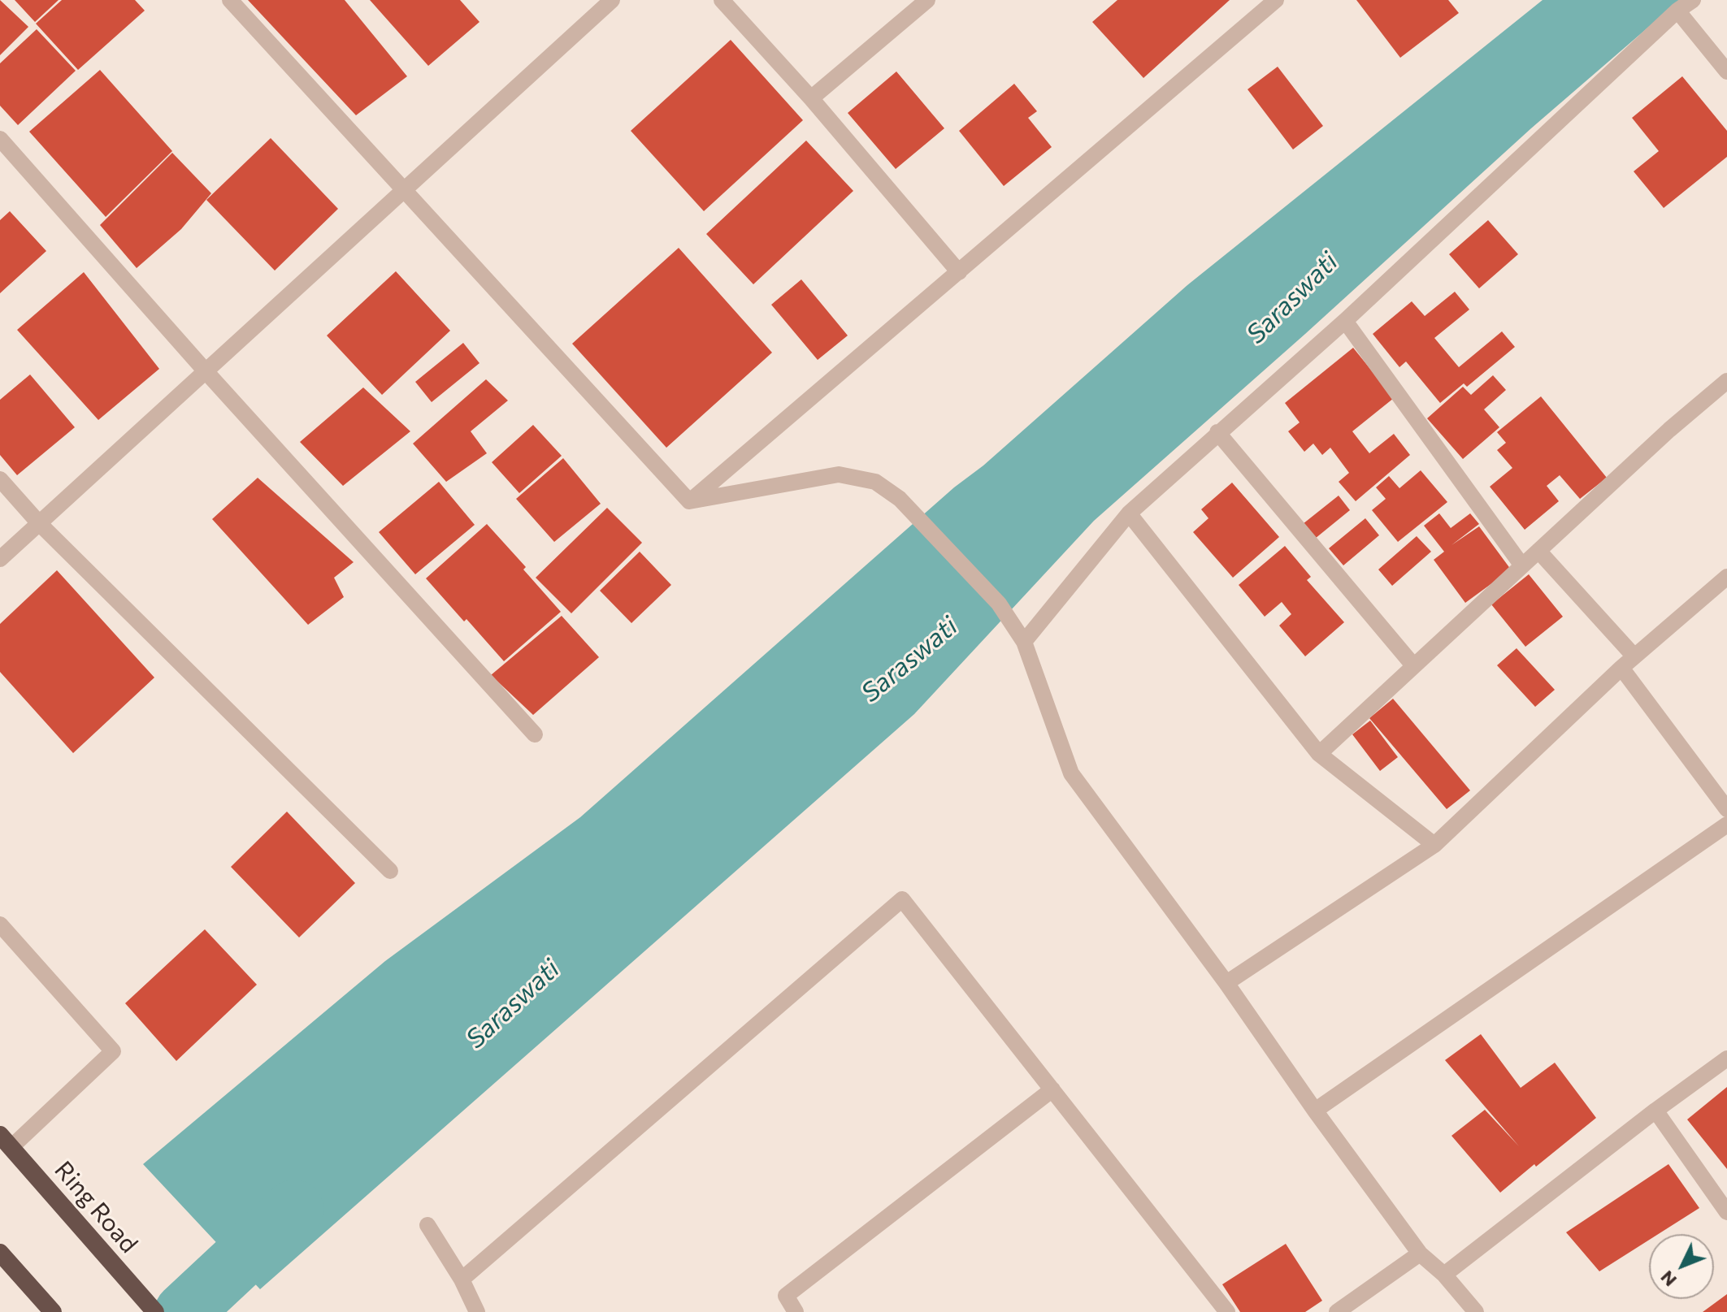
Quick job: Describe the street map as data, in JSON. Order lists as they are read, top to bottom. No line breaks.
{"streets":{"highway":["Ring Road"]},"water":["Saraswati"],"north":"bottom left"}
